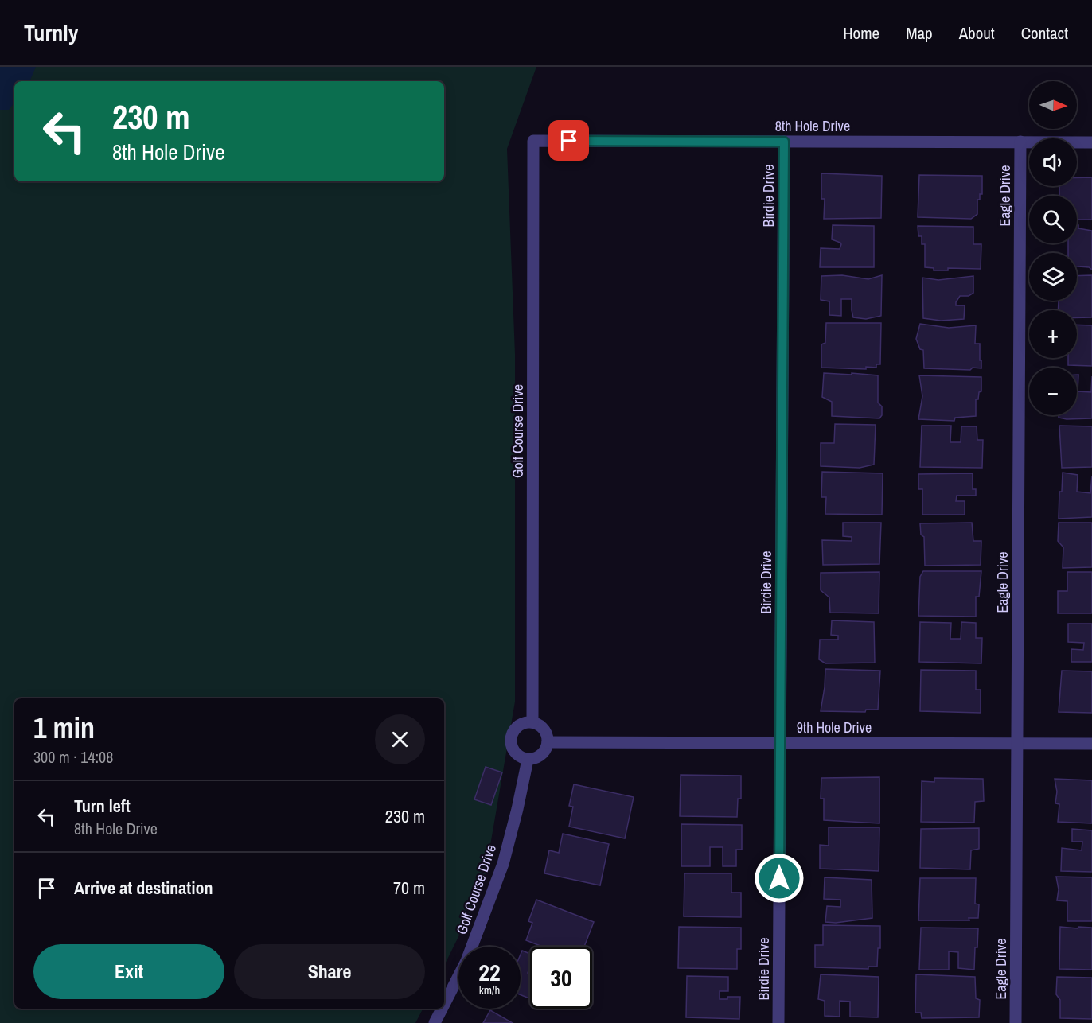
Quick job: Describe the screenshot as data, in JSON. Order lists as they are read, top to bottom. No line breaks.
{"streets":{"street":["8th Hole Drive","Birdie Drive","Eagle Drive","Golf Course Drive","9th Hole Drive"]},"crossings":[["8th Hole Drive","Birdie Drive"],["8th Hole Drive","Eagle Drive"],["8th Hole Drive","Golf Course Drive"],["Birdie Drive","9th Hole Drive"],["Eagle Drive","9th Hole Drive"],["Golf Course Drive","9th Hole Drive"]],"north":"right","page":{"header":"Turnly","nav":["Home","Map","About","Contact"],"map_buttons":["+","−"],"turn":["230 m","8th Hole Drive"],"heading":["1 min","300 m · 14:08"],"list":[{"name":"Turn left","note":"8th Hole Drive","value":"230 m"},{"name":"Arrive at destination","value":"70 m"}],"buttons":["Exit","Share"],"speed":"22 km/h","limit":"30"}}
